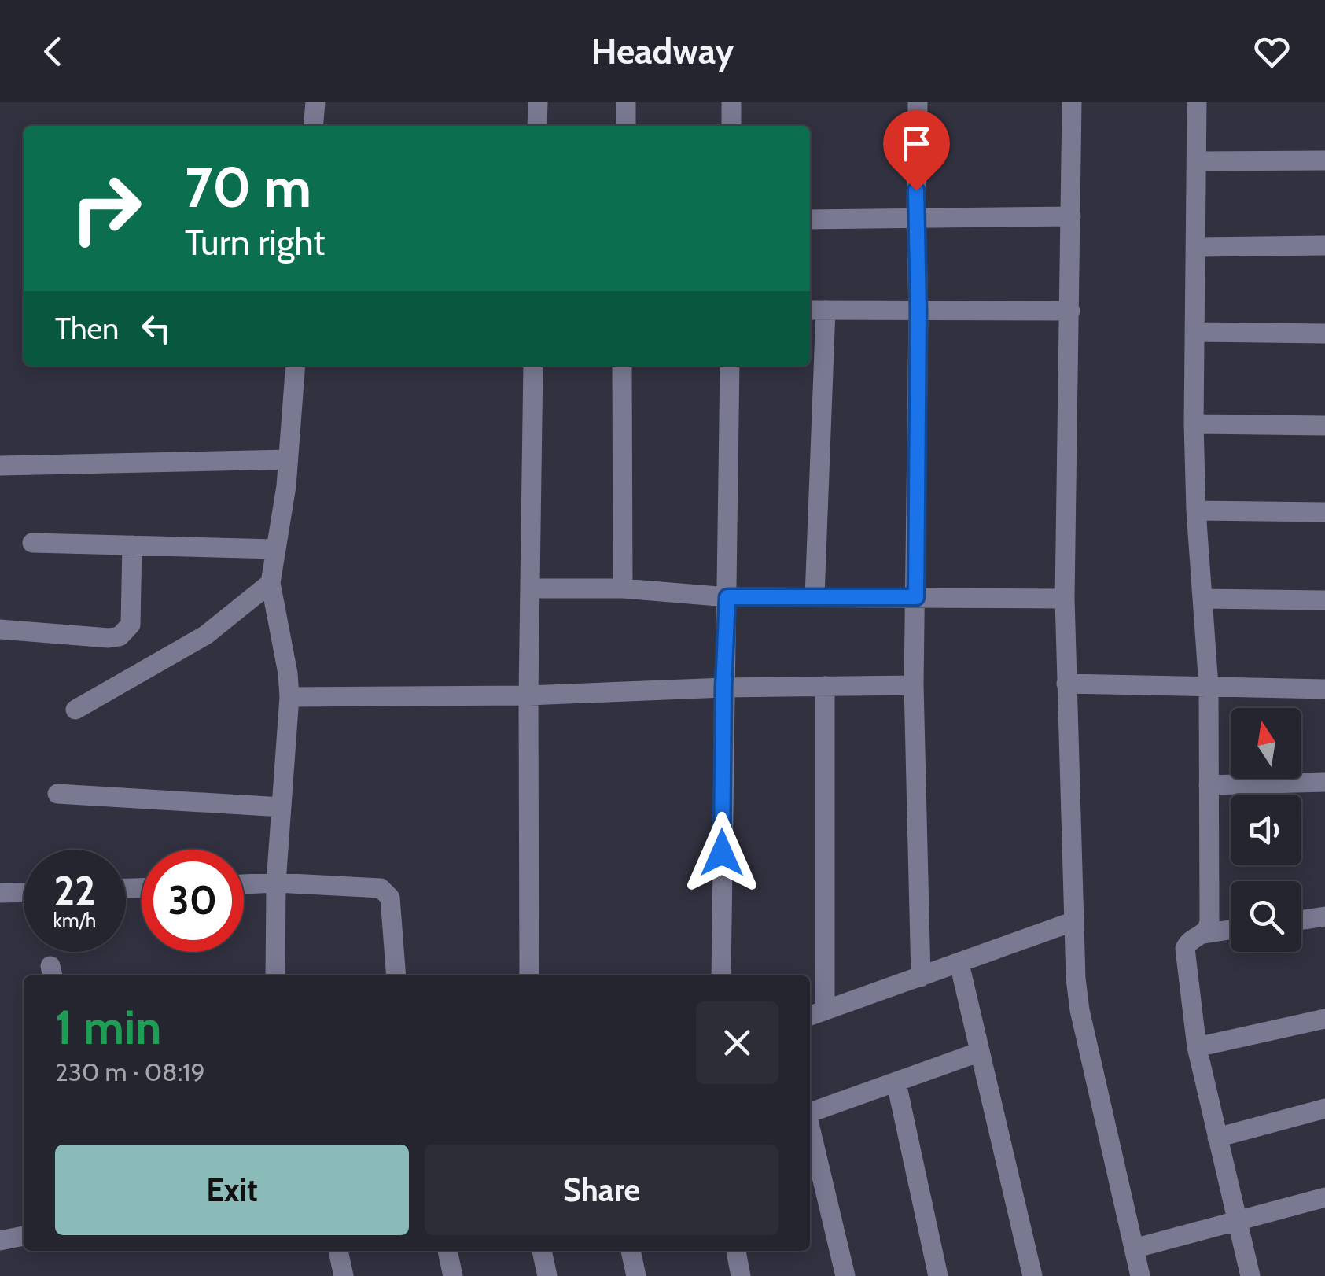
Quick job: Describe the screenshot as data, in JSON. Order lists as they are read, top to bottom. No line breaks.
{"north":"top","page":{"header":"Headway","turn":["70 m","Turn right"],"then":"Then","speed":"22 km/h","limit":"30","heading":["1 min","230 m · 08:19"],"buttons":["Exit","Share"]}}
